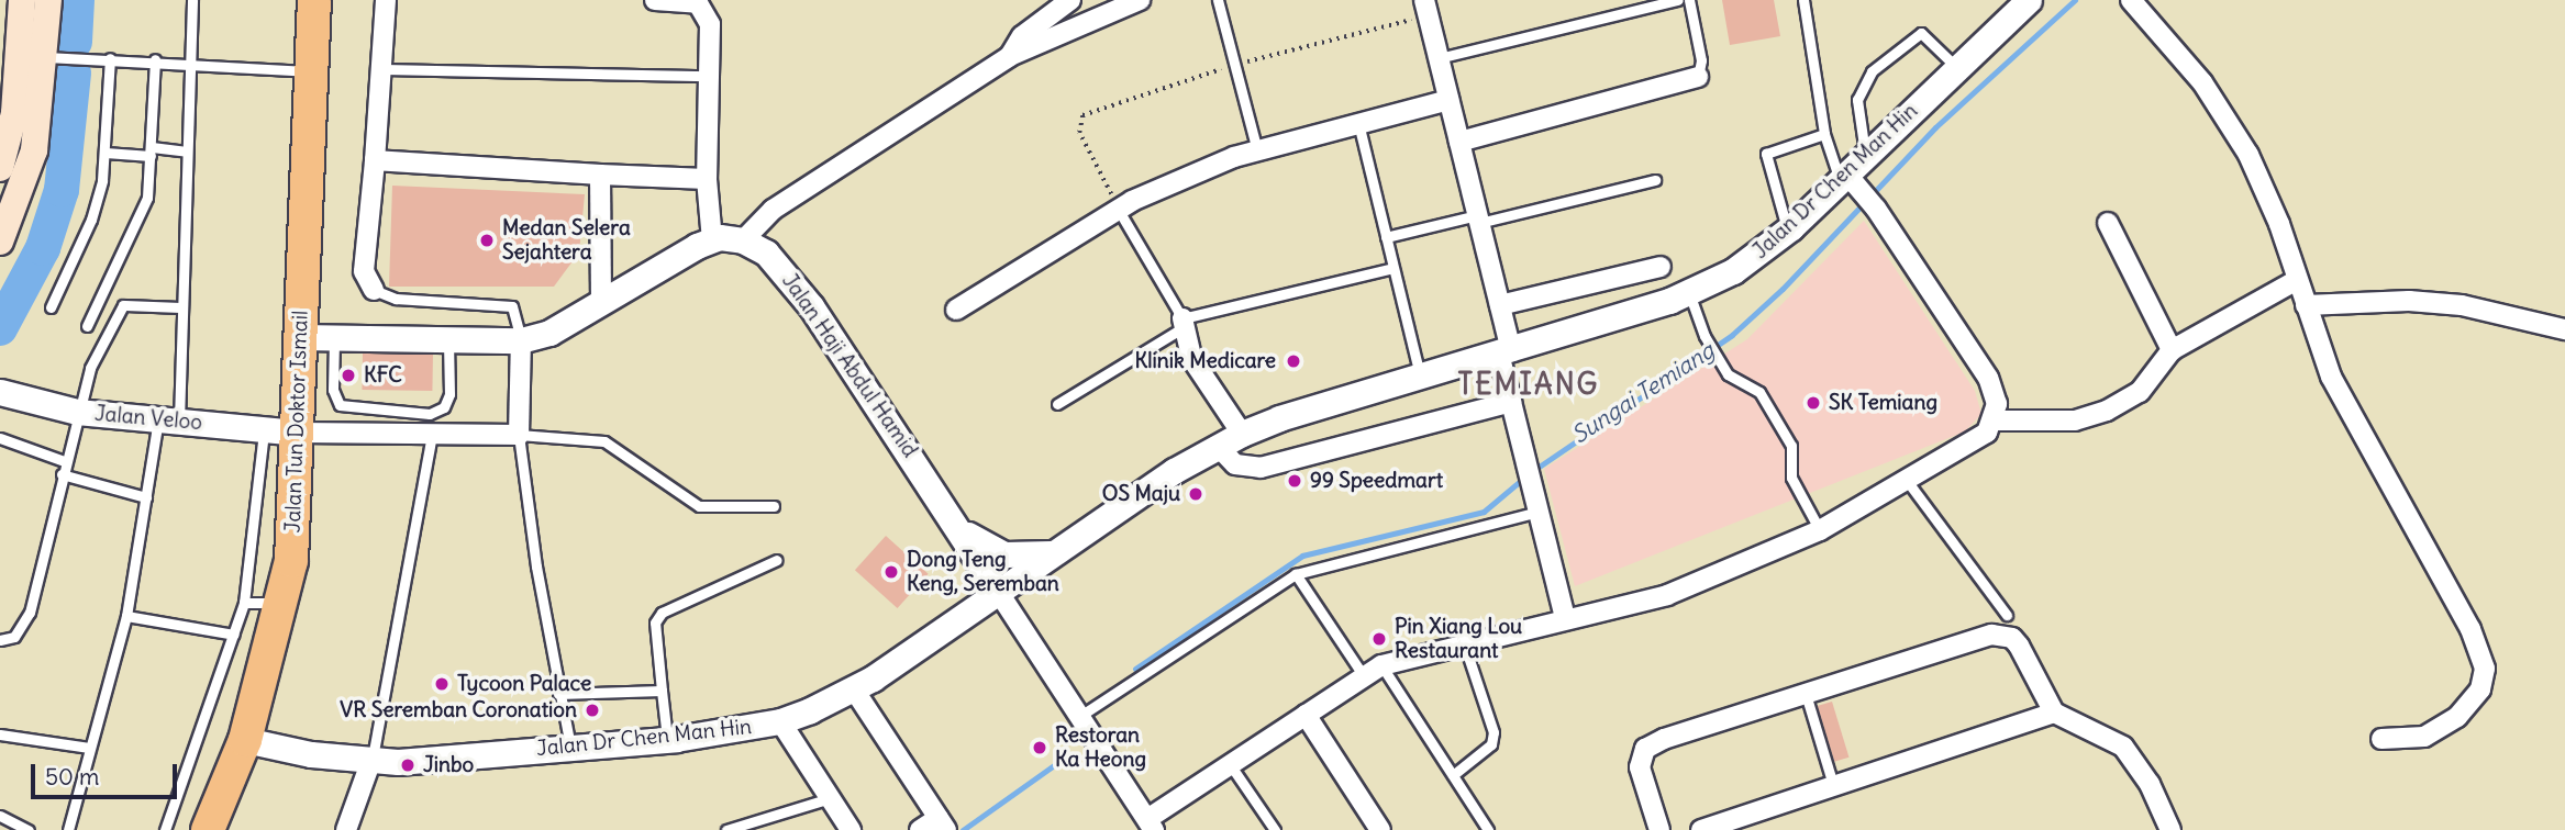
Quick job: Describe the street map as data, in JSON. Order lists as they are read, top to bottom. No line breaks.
{"streets":{"highway":["Jalan Tun Doktor Ismail"],"street":["Jalan Dr Chen Man Hin","Jalan Haji Abdul Hamid","Jalan Veloo"]},"crossings":[["Jalan Dr Chen Man Hin","Jalan Haji Abdul Hamid"],["Jalan Dr Chen Man Hin","Jalan Tun Doktor Ismail"],["Jalan Veloo","Jalan Tun Doktor Ismail"]],"districts":["TEMIANG"],"water":["Sungai Temiang"],"places":["Medan Selera Sejahtera","Klinik Medicare","KFC","SK Temiang","99 Speedmart","OS Maju","Dong Teng Keng, Seremban","Pin Xiang Lou Restaurant","Tycoon Palace","VR Seremban Coronation","Restoran Ka Heong","Jinbo"],"scale_bar":"50 m"}
